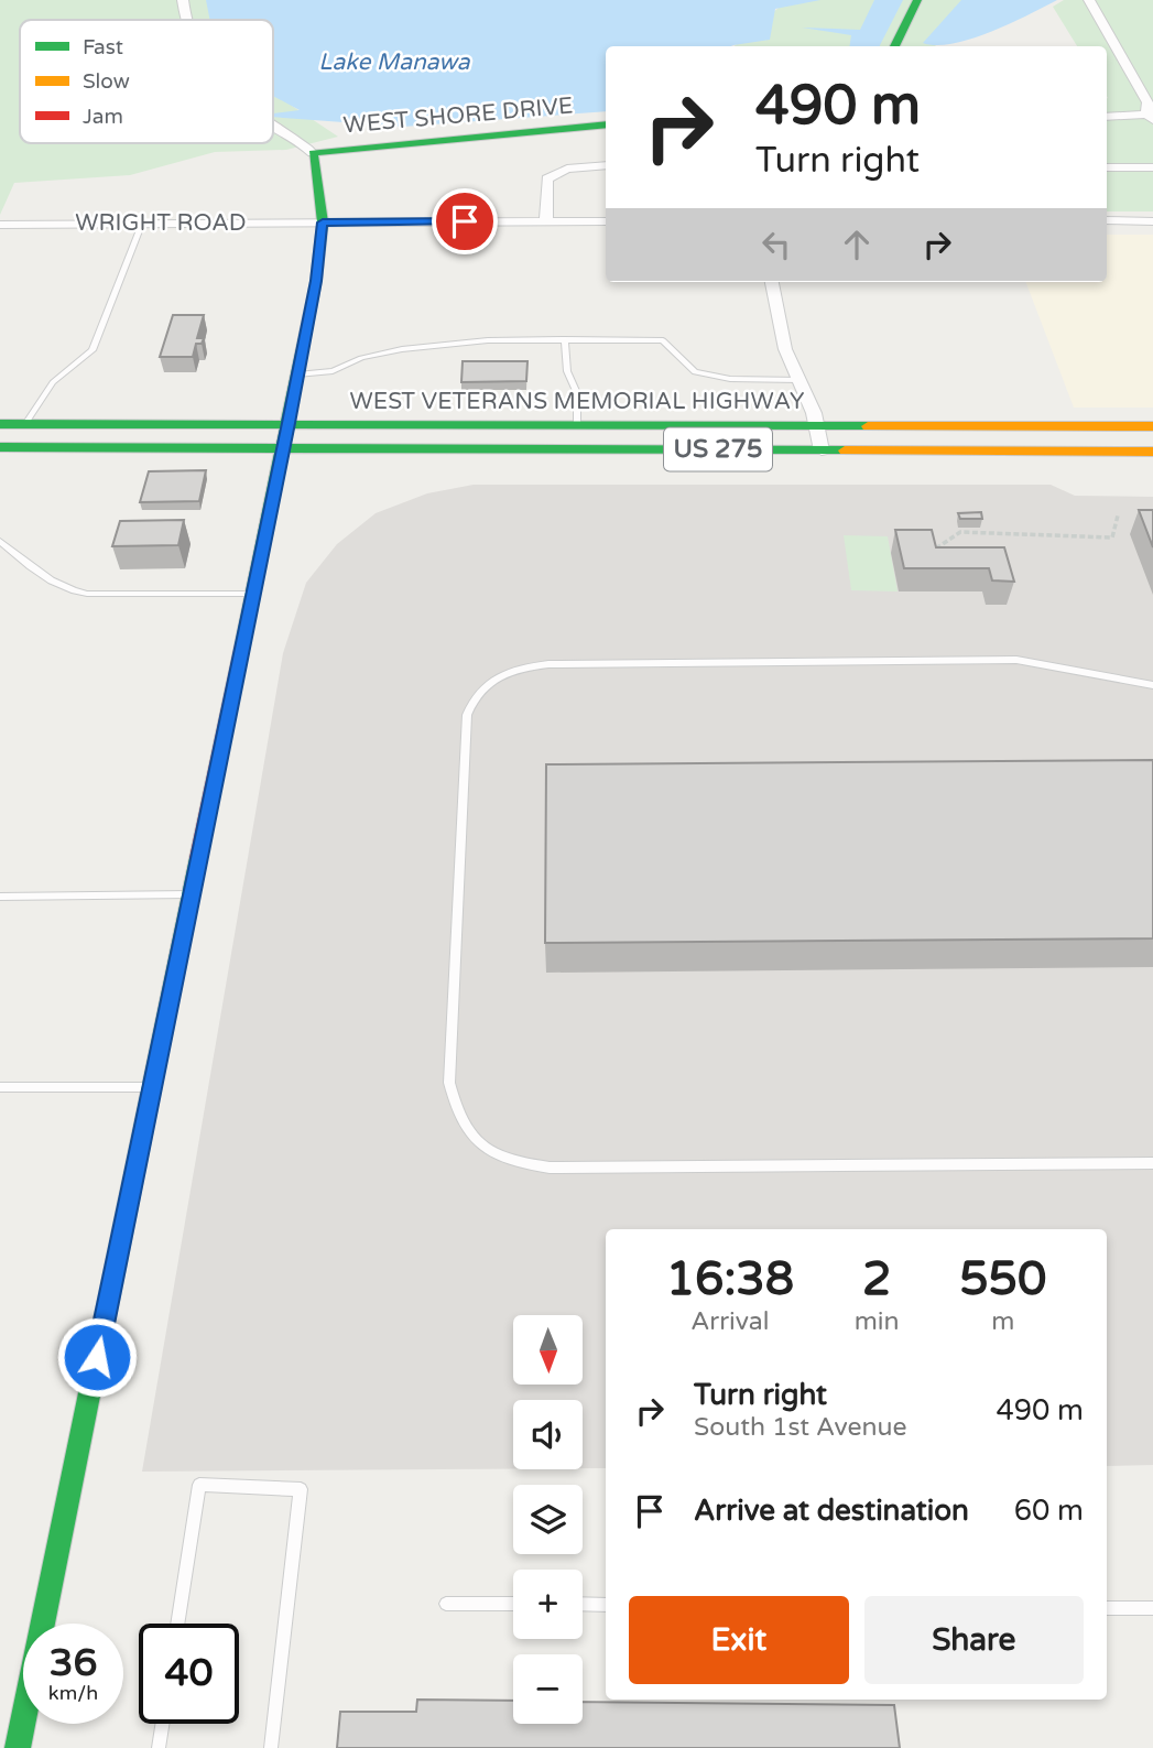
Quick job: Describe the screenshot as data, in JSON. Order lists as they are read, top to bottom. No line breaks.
{"streets":{"street":["WEST SHORE DRIVE","WRIGHT ROAD","WEST VETERANS MEMORIAL HIGHWAY","US 275"]},"water":["Lake Manawa"],"legend":["Fast","Slow","Jam"],"north":"bottom","page":{"turn":["490 m","Turn right"],"eta":["16:38","Arrival","2","min","550","m"],"map_buttons":["+","−"],"list":[{"name":"Turn right","note":"South 1st Avenue","value":"490 m"},{"name":"Arrive at destination","value":"60 m"}],"buttons":["Exit","Share"],"speed":"36 km/h","limit":"40"}}
